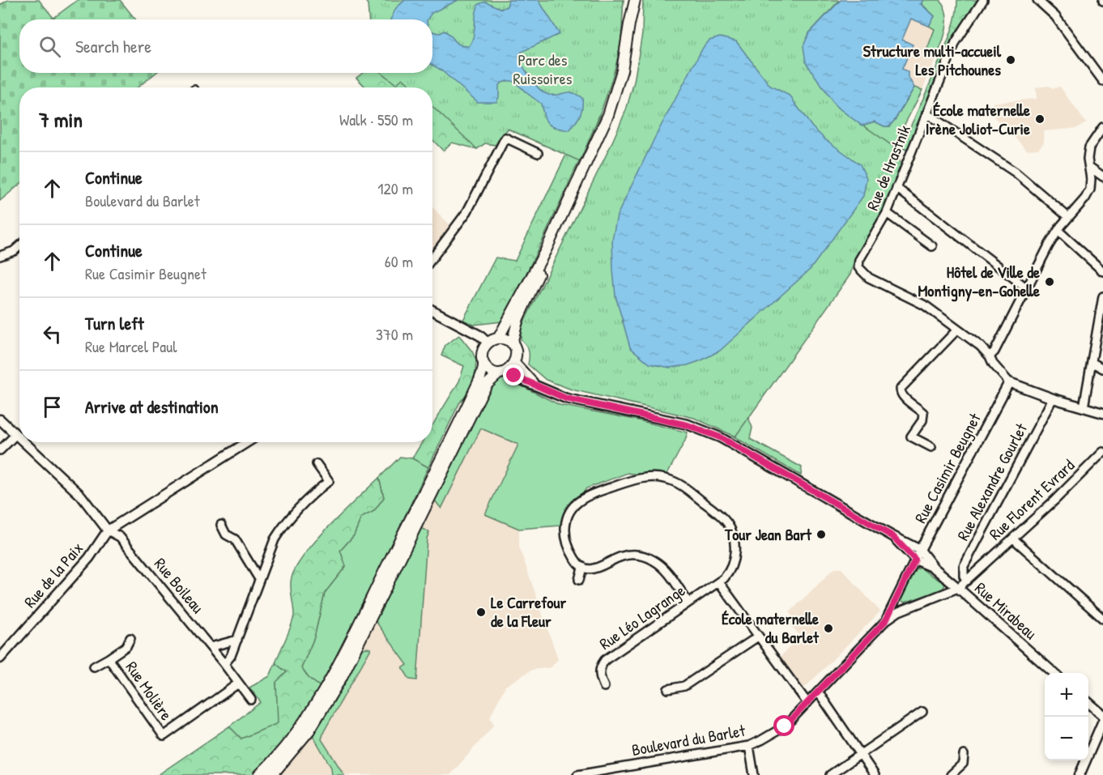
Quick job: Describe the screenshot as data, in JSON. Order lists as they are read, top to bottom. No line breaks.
{"streets":{"street":["Rue de Hrastnik","Rue Casimir Beugnet","Rue Alexandre Gourlet","Rue Florent Evrard","Rue de la Paix","Rue Boileau","Rue Mirabeau","Rue Léo Lagrange","Rue Molière","Boulevard du Barlet"]},"crossings":[["Rue Casimir Beugnet","Rue Mirabeau"],["Rue Casimir Beugnet","Boulevard du Barlet"],["Rue Alexandre Gourlet","Rue Florent Evrard"],["Rue Florent Evrard","Rue Mirabeau"],["Rue Florent Evrard","Boulevard du Barlet"],["Rue de la Paix","Rue Boileau"],["Rue Mirabeau","Boulevard du Barlet"]],"parks":["Parc des Ruissoires"],"places":["Structure multi-accueil Les Pitchounes","École maternelle Irène Joliot-Curie","Hôtel de Ville de Montigny-en-Gohelle","Tour Jean Bart","Le Carrefour de la Fleur","École maternelle du Barlet"],"page":{"search":"Search here","heading":["7 min","Walk · 550 m"],"list":[["Continue","Boulevard du Barlet","120 m"],["Continue","Rue Casimir Beugnet","60 m"],["Turn left","Rue Marcel Paul","370 m"],"Arrive at destination"],"map_buttons":["+","−"]}}
